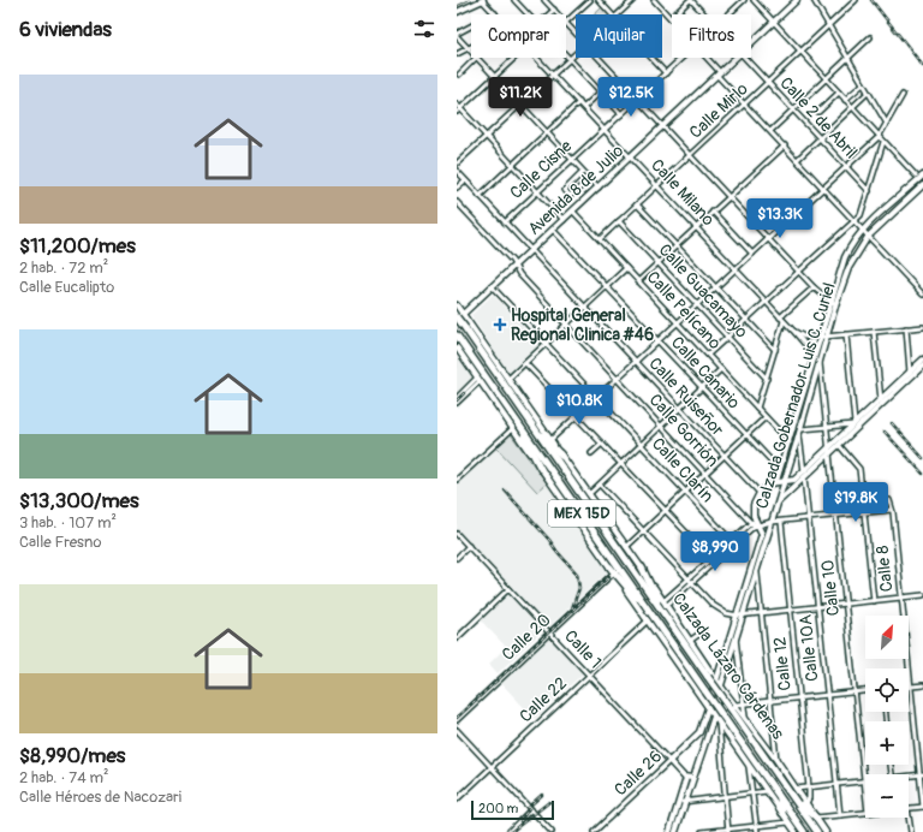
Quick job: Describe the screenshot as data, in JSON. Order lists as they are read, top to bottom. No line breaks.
{"streets":{"highway":["MEX 15D","Calzada Lázaro Cárdenas"],"main road":["Avenida 8 de Julio","Calzada Gobernador Luis C. Curiel","Calle 1","Calle 26"],"street":["Calle Mirlo","Calle 2 de Abril","Calle Cisne","Calle Milano","Calle Guacamayo","Calle Pelícano","Calle Canario","Calle Ruiseñor","Calle Gorrión","Calle Clarín","Calle 8","Calle 10","Calle 20","Calle 10A","Calle 12","Calle 22"]},"crossings":[["Calle Mirlo","Calle 2 de Abril"],["Calle Mirlo","Calle Milano"],["Calle Mirlo","Calle Guacamayo"],["Calle Mirlo","Calle Pelícano"],["Calle Cisne","Calle Milano"],["Calle Cisne","Calle Ruiseñor"],["Avenida 8 de Julio","Calle Milano"],["Avenida 8 de Julio","Calle Pelícano"],["Avenida 8 de Julio","Calle Canario"],["Avenida 8 de Julio","Calle Ruiseñor"],["Avenida 8 de Julio","Calle Gorrión"],["Avenida 8 de Julio","Calle Clarín"],["Avenida 8 de Julio","Calzada Lázaro Cárdenas"],["Calle Milano","Calzada Gobernador Luis C. Curiel"],["Calle Pelícano","Calzada Gobernador Luis C. Curiel"],["Calle Canario","Calzada Gobernador Luis C. Curiel"],["Calzada Gobernador Luis C. Curiel","Calle Ruiseñor"],["Calzada Gobernador Luis C. Curiel","Calle Gorrión"],["Calzada Gobernador Luis C. Curiel","Calle 10"],["Calzada Gobernador Luis C. Curiel","Calle 10A"],["Calzada Gobernador Luis C. Curiel","Calle 1"],["Calzada Gobernador Luis C. Curiel","Calzada Lázaro Cárdenas"],["Calzada Gobernador Luis C. Curiel","Calle 26"],["Calle 20","Calle 1"],["Calle 1","Calle 22"],["Calle 1","Calle 26"],["Calle 12","Calzada Lázaro Cárdenas"]],"places":{"health":["Hospital General Regional Clinica #46"]},"scale_bar":"200 m","north":"top right","page":{"heading":"6 viviendas","chip":["Comprar","Alquilar","Filtros"],"list":[{"name":"$11,200/mes","note":"2 hab. · 72 m² · Calle Eucalipto"},{"name":"$13,300/mes","note":"3 hab. · 107 m² · Calle Fresno"},{"name":"$8,990/mes","note":"2 hab. · 74 m² · Calle Héroes de Nacozari"}],"price":["$11.2K","$12.5K","$13.3K","$10.8K","$19.8K","$8,990"],"map_buttons":["+","−"],"scale":"200 m"}}
